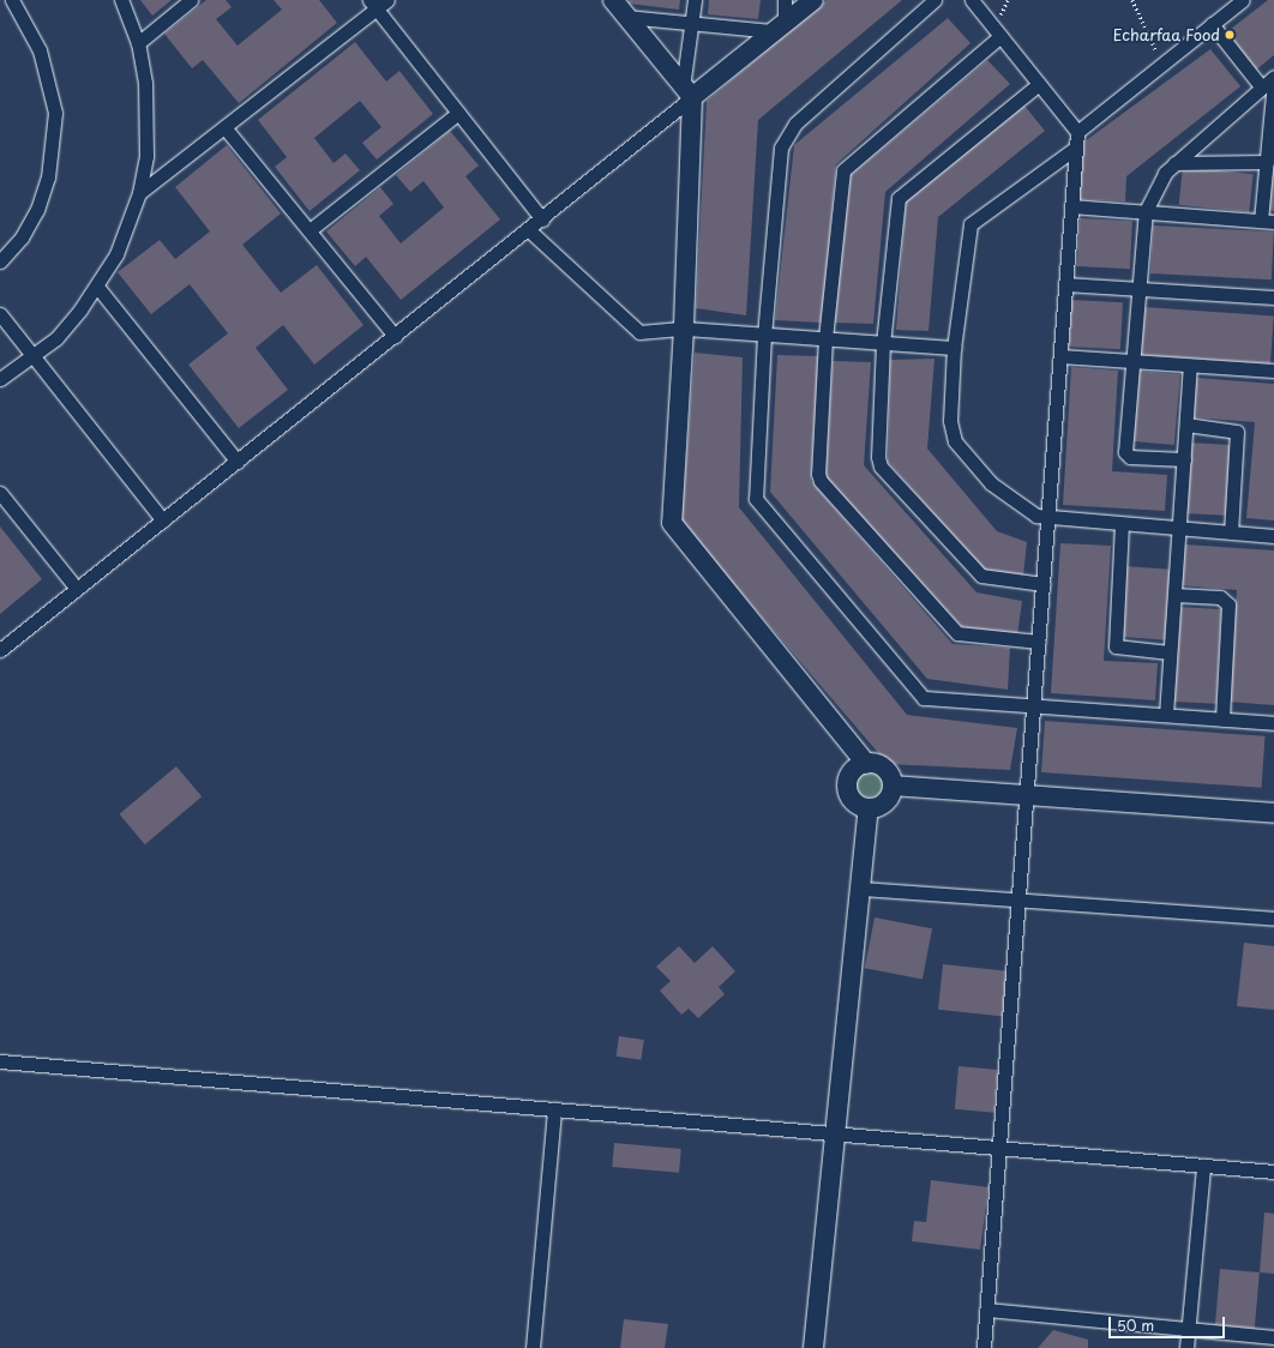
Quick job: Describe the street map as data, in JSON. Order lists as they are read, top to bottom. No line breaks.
{"places":["Echarfaa Food"],"scale_bar":"50 m"}
